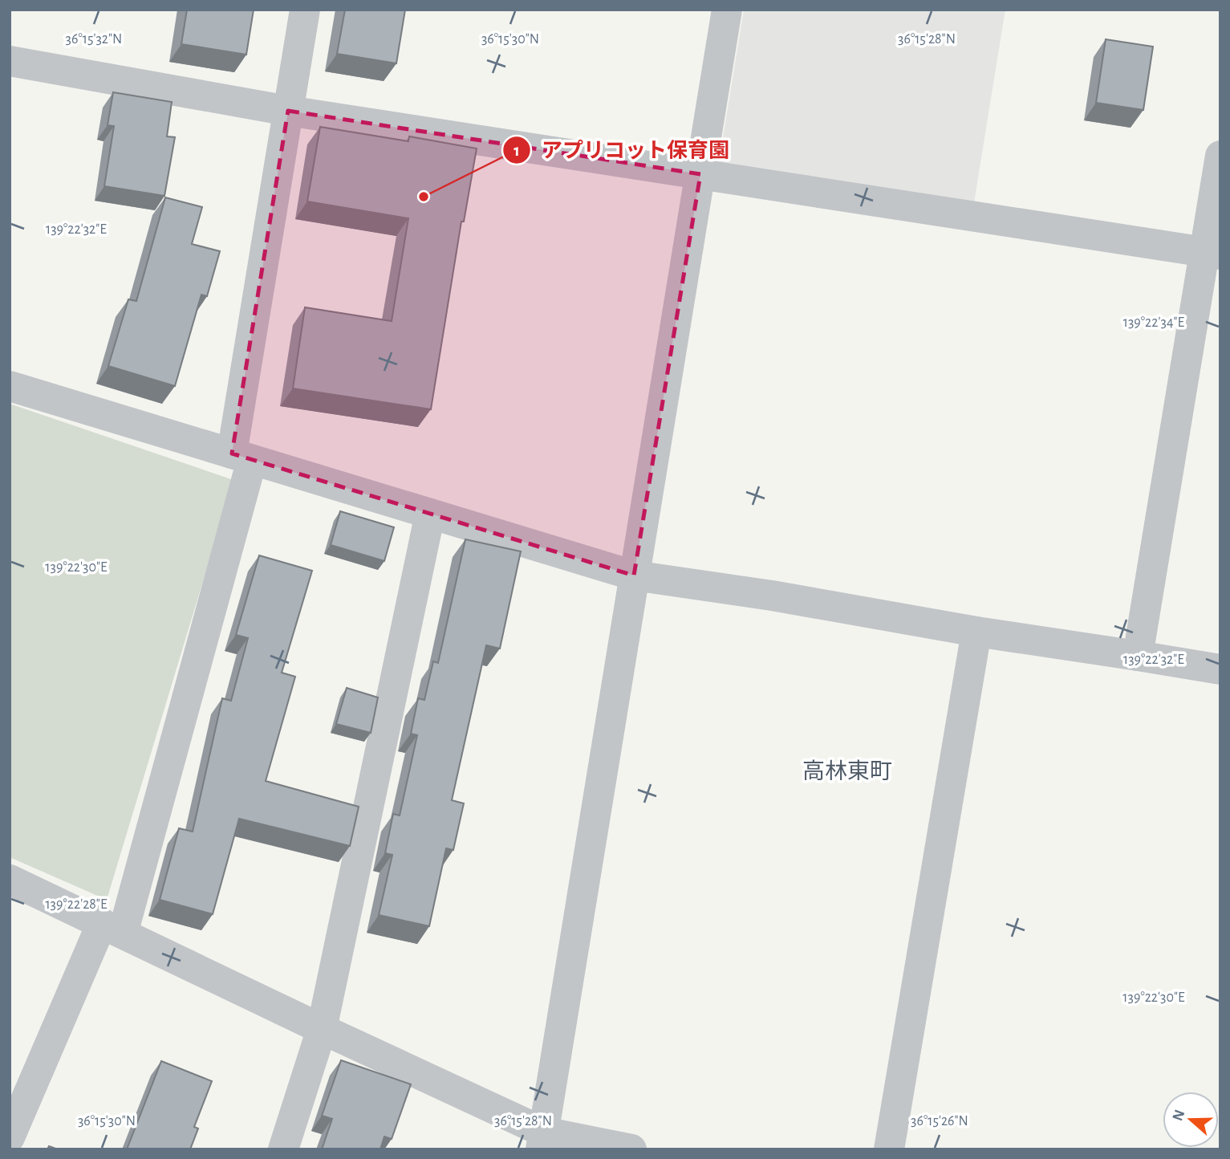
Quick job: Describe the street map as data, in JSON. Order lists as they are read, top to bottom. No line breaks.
{"districts":["高林東町"],"places":["アプリコット保育園"],"north":"left","coordinates":["36°15'32\"N","36°15'30\"N","36°15'28\"N","139°22'32\"E","139°22'34\"E","139°22'30\"E","139°22'28\"E","36°15'26\"N"]}
